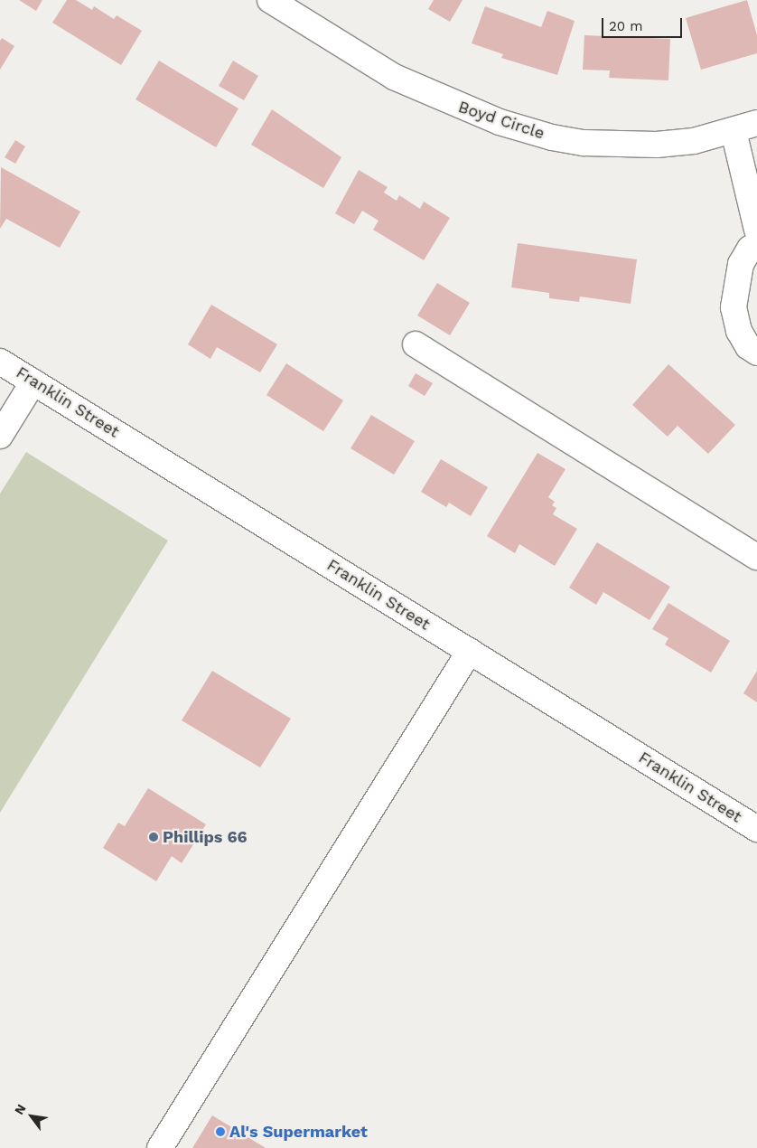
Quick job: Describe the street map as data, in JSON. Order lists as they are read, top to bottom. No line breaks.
{"streets":{"main road":["Boyd Circle","Franklin Street"]},"places":["Phillips 66","Al's Supermarket"],"scale_bar":"20 m","north":"top left"}
